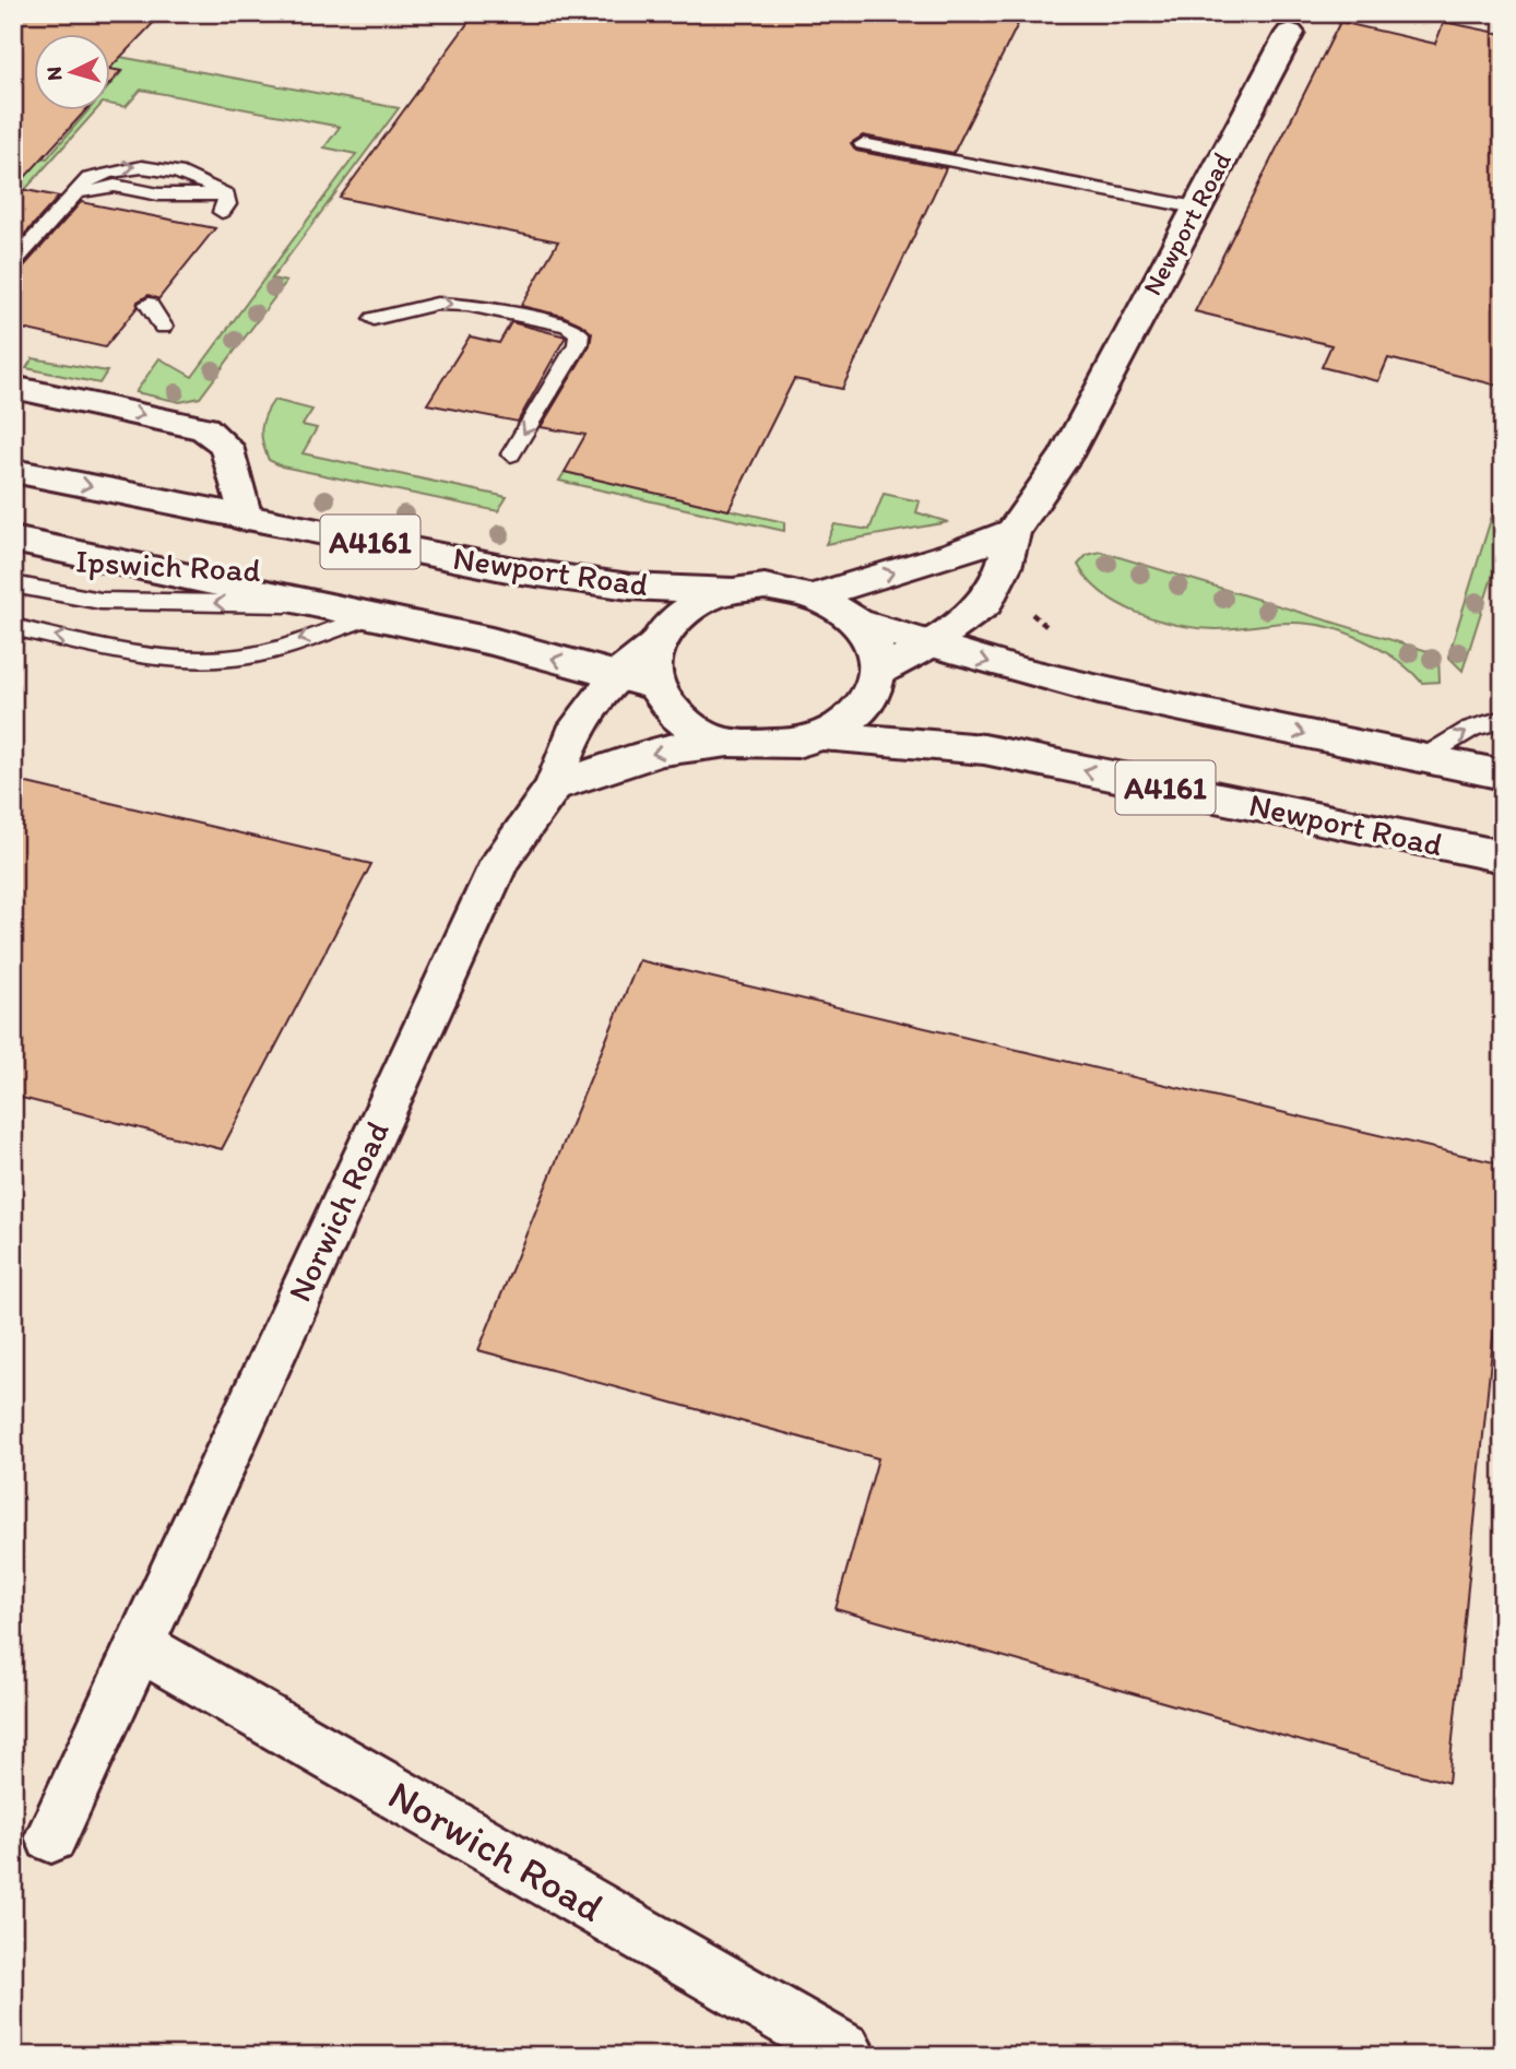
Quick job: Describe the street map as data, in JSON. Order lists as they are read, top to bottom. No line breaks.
{"streets":{"street":["Newport Road","A4161","Norwich Road"],"lane":["Ipswich Road"]},"crossings":[["Newport Road","A4161"],["Newport Road","Norwich Road"],["A4161","Ipswich Road"],["A4161","Norwich Road"]],"north":"left"}
